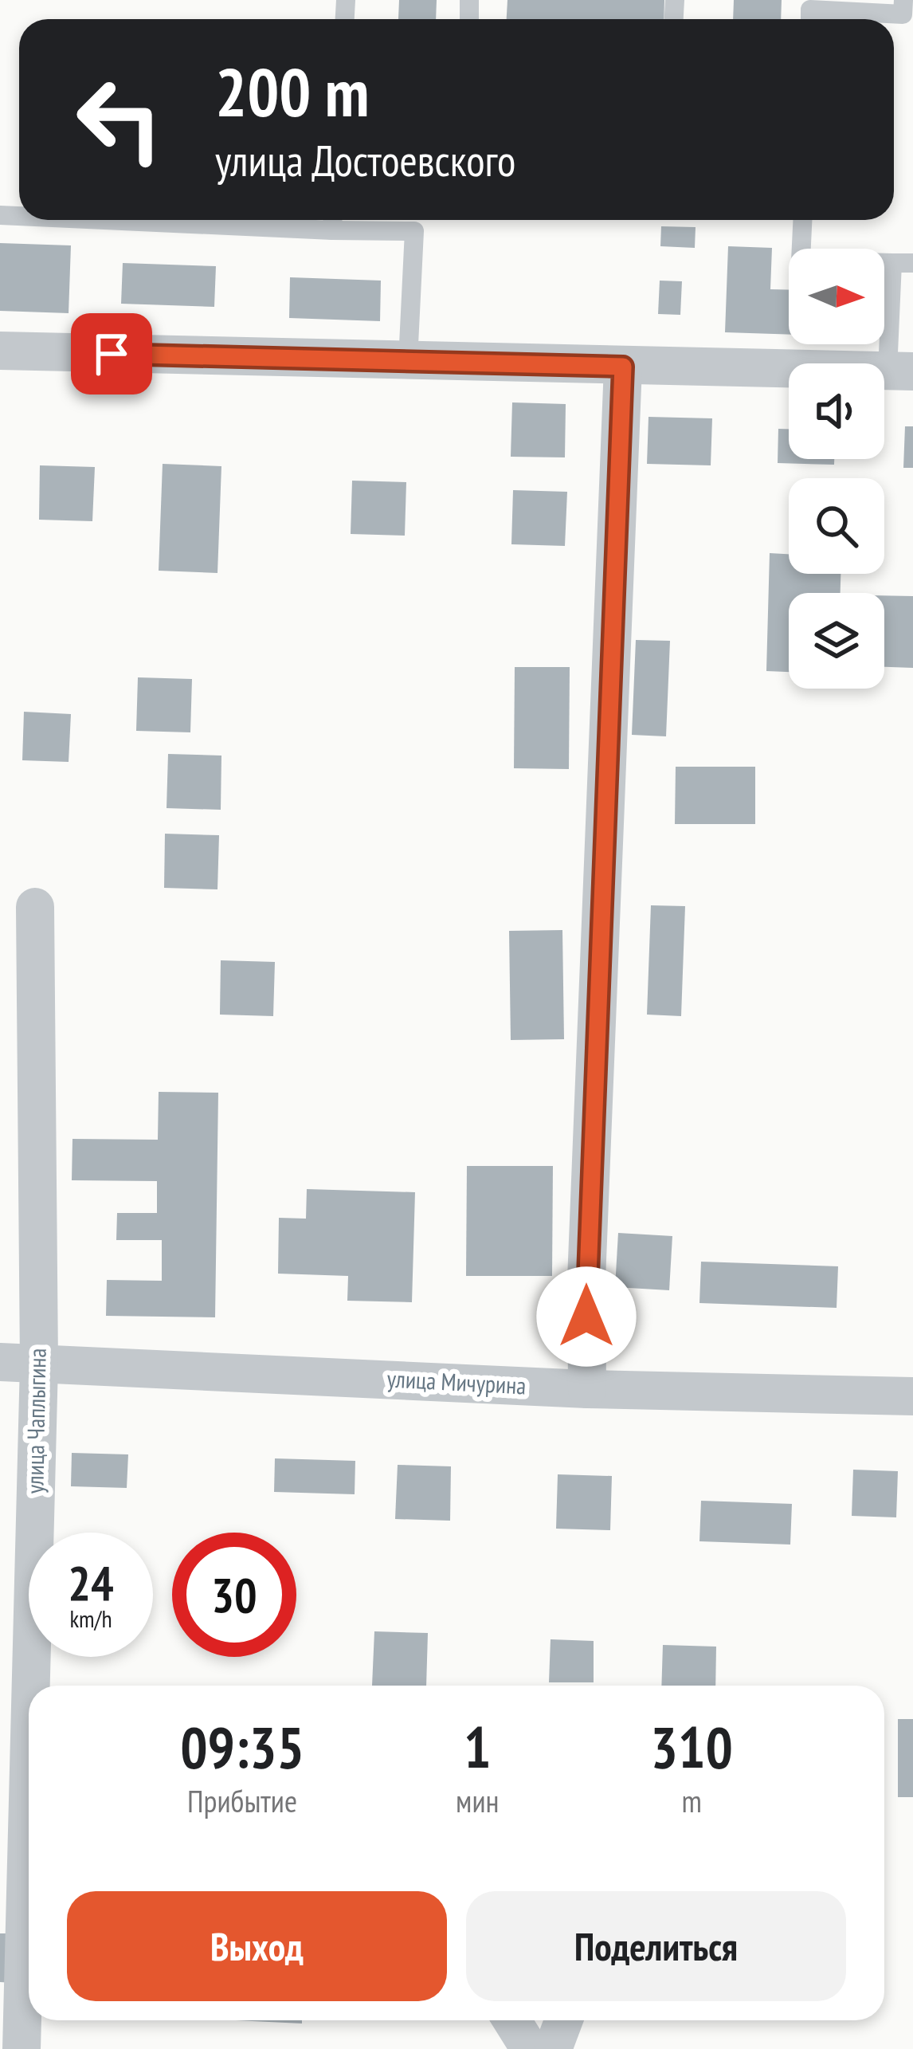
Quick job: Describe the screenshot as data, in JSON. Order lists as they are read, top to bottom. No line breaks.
{"streets":{"street":["улица Мичурина","улица Чаплыгина"]},"crossings":[["улица Мичурина","улица Чаплыгина"]],"north":"right","page":{"turn":["200 m","улица Достоевского"],"speed":"24 km/h","limit":"30","eta":["09:35","Прибытие","1","мин","310","m"],"buttons":["Выход","Поделиться"]}}
